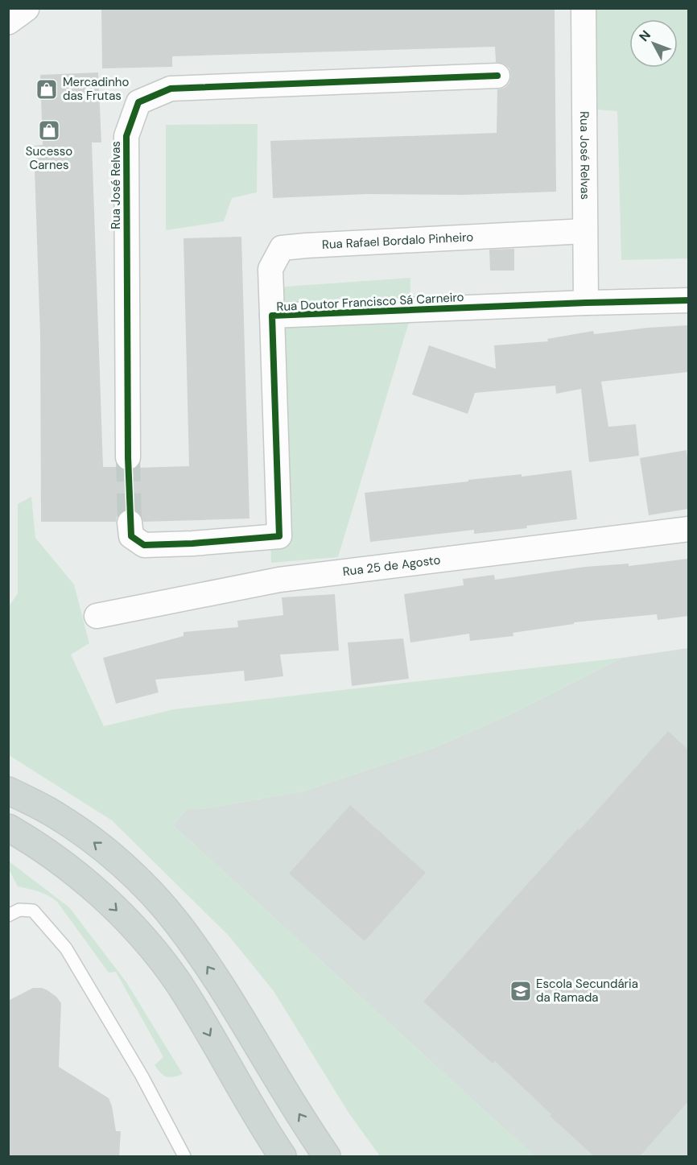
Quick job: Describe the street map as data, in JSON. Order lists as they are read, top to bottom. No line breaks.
{"streets":{"street":["Rua José Relvas","Rua Rafael Bordalo Pinheiro","Rua Doutor Francisco Sá Carneiro","Rua 25 de Agosto"]},"crossings":[["Rua José Relvas","Rua Rafael Bordalo Pinheiro"],["Rua José Relvas","Rua Doutor Francisco Sá Carneiro"],["Rua Rafael Bordalo Pinheiro","Rua Doutor Francisco Sá Carneiro"]],"places":{"shop":["Mercadinho das Frutas","Sucesso Carnes"],"school or university":["Escola Secundária da Ramada"]},"north":"top left"}
